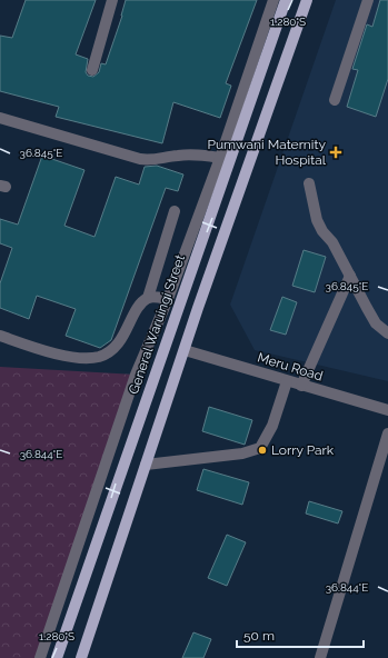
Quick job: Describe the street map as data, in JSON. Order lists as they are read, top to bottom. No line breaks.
{"streets":{"main road":["General Waruingi Street"],"street":["Meru Road"]},"places":{"health":["Pumwani Maternity Hospital"],"other":["Lorry Park"]},"scale_bar":"50 m","coordinates":["1.280°S","36.845°E","36.844°E"]}
